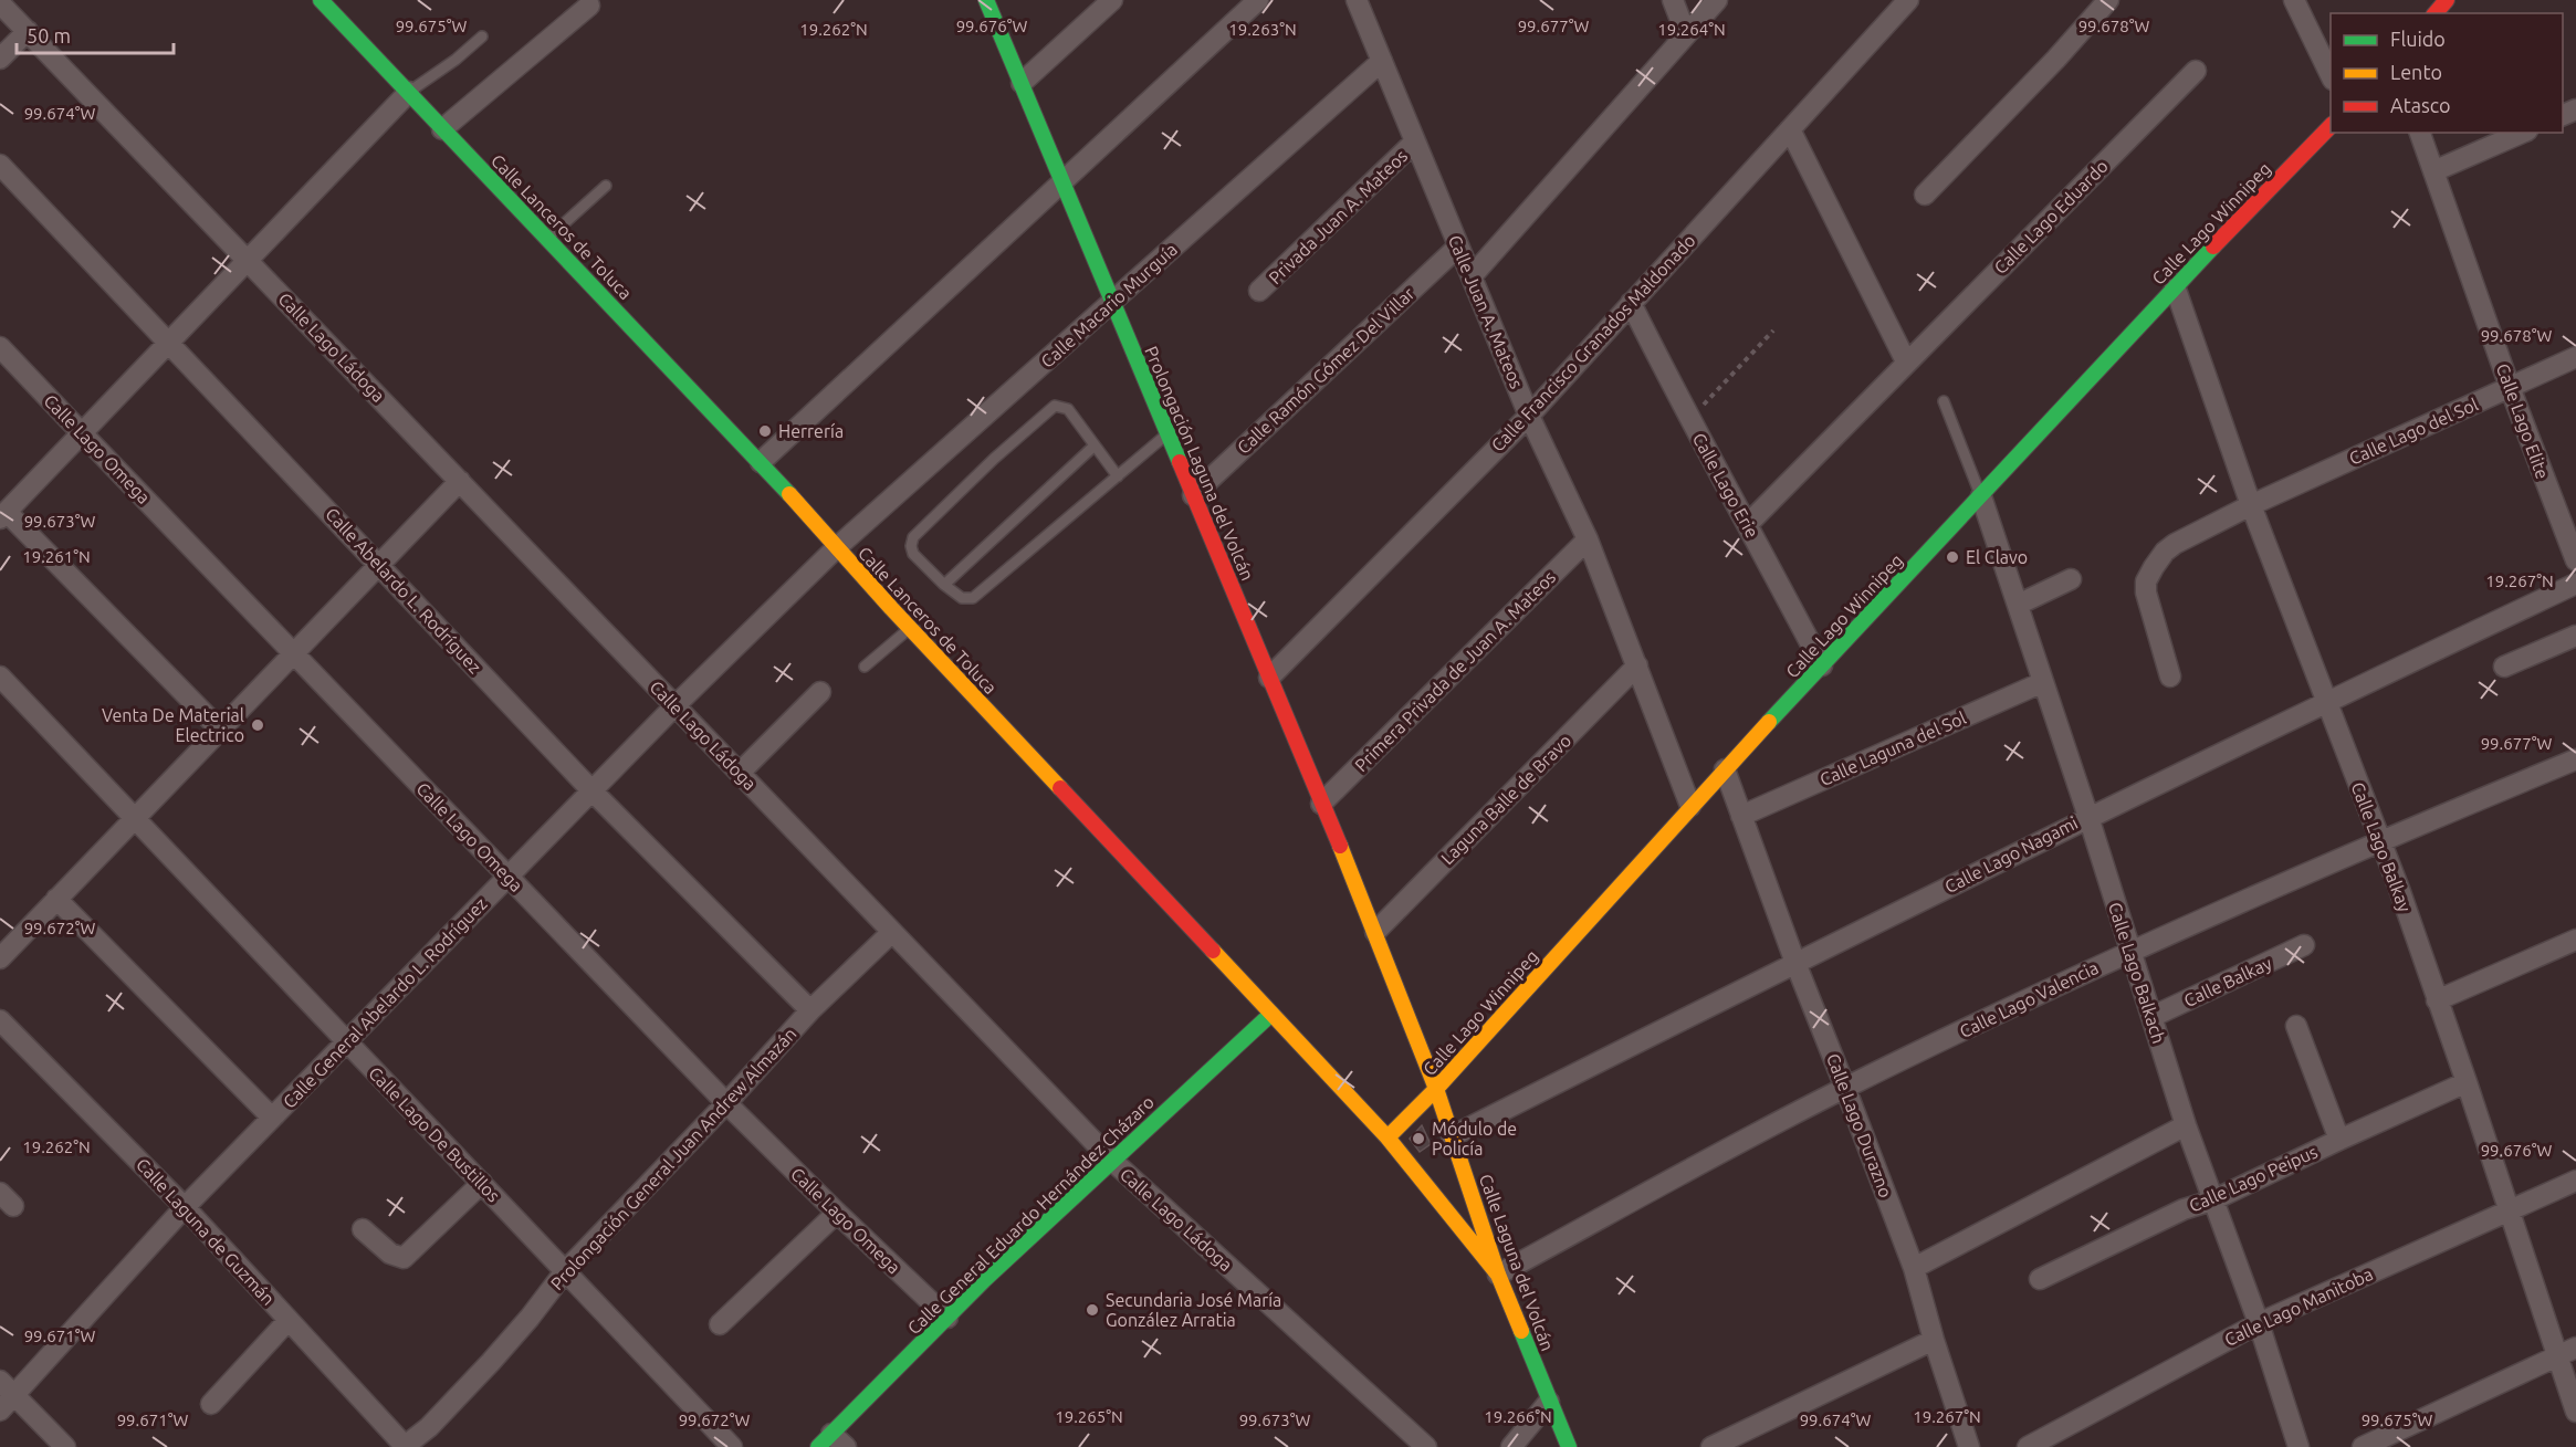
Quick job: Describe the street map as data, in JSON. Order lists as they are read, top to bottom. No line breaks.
{"streets":{"main road":["Calle Lago Winnipeg","Calle Lanceros de Toluca","Prolongación Laguna del Volcán","Calle General Eduardo Hernández Cházaro","Calle Laguna del Volcán"],"street":["Privada Juan A. Mateos","Calle Lago Eduardo","Calle Macario Murguía","Calle Juan A. Mateos","Calle Francisco Granados Maldonado","Calle Lago Ládoga","Calle Ramón Gómez Del Villar","Calle Lago Elite","Calle Lago del Sol","Calle Lago Omega","Calle Lago Erie","Calle Abelardo L. Rodríguez","Primera Privada de Juan A. Mateos","Calle Laguna del Sol","Laguna Balle de Bravo","Calle Lago Balkay","Calle Lago Nagami","Calle Lago Balkach","Calle Balkay","Calle Lago Valencia","Calle General Abelardo L. Rodríguez","Calle Lago Durazno","Calle Lago De Bustillos","Prolongación General Juan Andrew Almazán","Calle Lago Peipus","Calle Laguna de Guzmán","Calle Lago Manitoba"]},"crossings":[["Privada Juan A. Mateos","Calle Juan A. Mateos"],["Calle Lago Eduardo","Calle Lago Erie"],["Calle Lago Winnipeg","Calle Lanceros de Toluca"],["Calle Lago Winnipeg","Calle Juan A. Mateos"],["Calle Lago Winnipeg","Prolongación Laguna del Volcán"],["Calle Lago Winnipeg","Calle Lago Erie"],["Calle Lago Winnipeg","Calle Lago Balkay"],["Calle Lago Winnipeg","Calle Lago Balkach"],["Calle Lago Winnipeg","Calle Lago Durazno"],["Calle Lago Winnipeg","Calle Laguna del Volcán"],["Calle Lanceros de Toluca","Calle Macario Murguía"],["Calle Lanceros de Toluca","Calle Lago Valencia"],["Calle Lanceros de Toluca","Calle General Abelardo L. Rodríguez"],["Calle Lanceros de Toluca","Calle General Eduardo Hernández Cházaro"],["Calle Lanceros de Toluca","Calle Laguna del Volcán"],["Calle Macario Murguía","Calle Juan A. Mateos"],["Calle Macario Murguía","Prolongación Laguna del Volcán"],["Calle Macario Murguía","Calle General Abelardo L. Rodríguez"],["Calle Juan A. Mateos","Calle Francisco Granados Maldonado"],["Calle Juan A. Mateos","Calle Ramón Gómez Del Villar"],["Calle Juan A. Mateos","Primera Privada de Juan A. Mateos"],["Calle Juan A. Mateos","Laguna Balle de Bravo"],["Calle Francisco Granados Maldonado","Prolongación Laguna del Volcán"],["Calle Francisco Granados Maldonado","Calle Lago Erie"],["Calle Lago Ládoga","Calle General Abelardo L. Rodríguez"],["Calle Lago Ládoga","Prolongación General Juan Andrew Almazán"],["Calle Lago Ládoga","Calle General Eduardo Hernández Cházaro"],["Calle Ramón Gómez Del Villar","Prolongación Laguna del Volcán"],["Calle Lago Elite","Calle Lago del Sol"],["Calle Lago del Sol","Calle Lago Balkay"],["Calle Lago Omega","Calle General Abelardo L. Rodríguez"],["Calle Lago Omega","Prolongación General Juan Andrew Almazán"],["Calle Lago Omega","Calle General Eduardo Hernández Cházaro"],["Prolongación Laguna del Volcán","Primera Privada de Juan A. Mateos"],["Prolongación Laguna del Volcán","Laguna Balle de Bravo"],["Prolongación Laguna del Volcán","Calle Laguna del Volcán"],["Calle Abelardo L. Rodríguez","Calle General Abelardo L. Rodríguez"],["Calle Abelardo L. Rodríguez","Prolongación General Juan Andrew Almazán"],["Calle Laguna del Sol","Calle Lago Balkach"],["Calle Laguna del Sol","Calle Lago Durazno"],["Calle Lago Balkay","Calle Lago Nagami"],["Calle Lago Balkay","Calle Lago Valencia"],["Calle Lago Balkay","Calle Lago Peipus"],["Calle Lago Balkay","Calle Lago Manitoba"],["Calle Lago Nagami","Calle Lago Balkach"],["Calle Lago Nagami","Calle Lago Durazno"],["Calle Lago Nagami","Calle Laguna del Volcán"],["Calle Lago Balkach","Calle Balkay"],["Calle Lago Balkach","Calle Lago Valencia"],["Calle Lago Balkach","Calle Lago Peipus"],["Calle Lago Balkach","Calle Lago Manitoba"],["Calle Lago Valencia","Calle Lago Durazno"],["Calle Lago Valencia","Calle Laguna del Volcán"],["Calle General Abelardo L. Rodríguez","Calle Lago De Bustillos"],["Calle General Abelardo L. Rodríguez","Calle Laguna de Guzmán"],["Calle Lago De Bustillos","Prolongación General Juan Andrew Almazán"],["Prolongación General Juan Andrew Almazán","Calle Laguna de Guzmán"]],"places":["Herrería","El Clavo","Venta De Material Electrico","Módulo de Policía","Secundaria José María González Arratia"],"legend":["Fluido","Lento","Atasco"],"scale_bar":"50 m","coordinates":["99.676°W","99.678°W","99.675°W","99.677°W","19.262°N","19.263°N","19.264°N","99.674°W","99.673°W","19.261°N","19.267°N","99.672°W","99.671°W","19.265°N","19.266°N"]}
